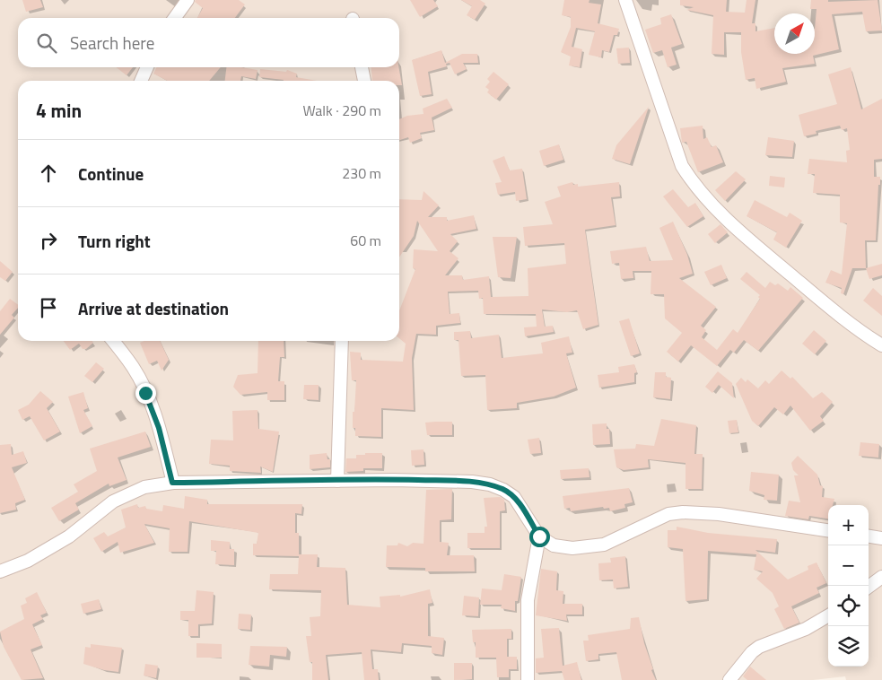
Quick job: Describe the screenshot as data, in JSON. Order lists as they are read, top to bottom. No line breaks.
{"north":"top right","page":{"search":"Search here","heading":["4 min","Walk · 290 m"],"list":[["Continue","230 m"],["Turn right","60 m"],"Arrive at destination"],"map_buttons":["+","−"]}}
